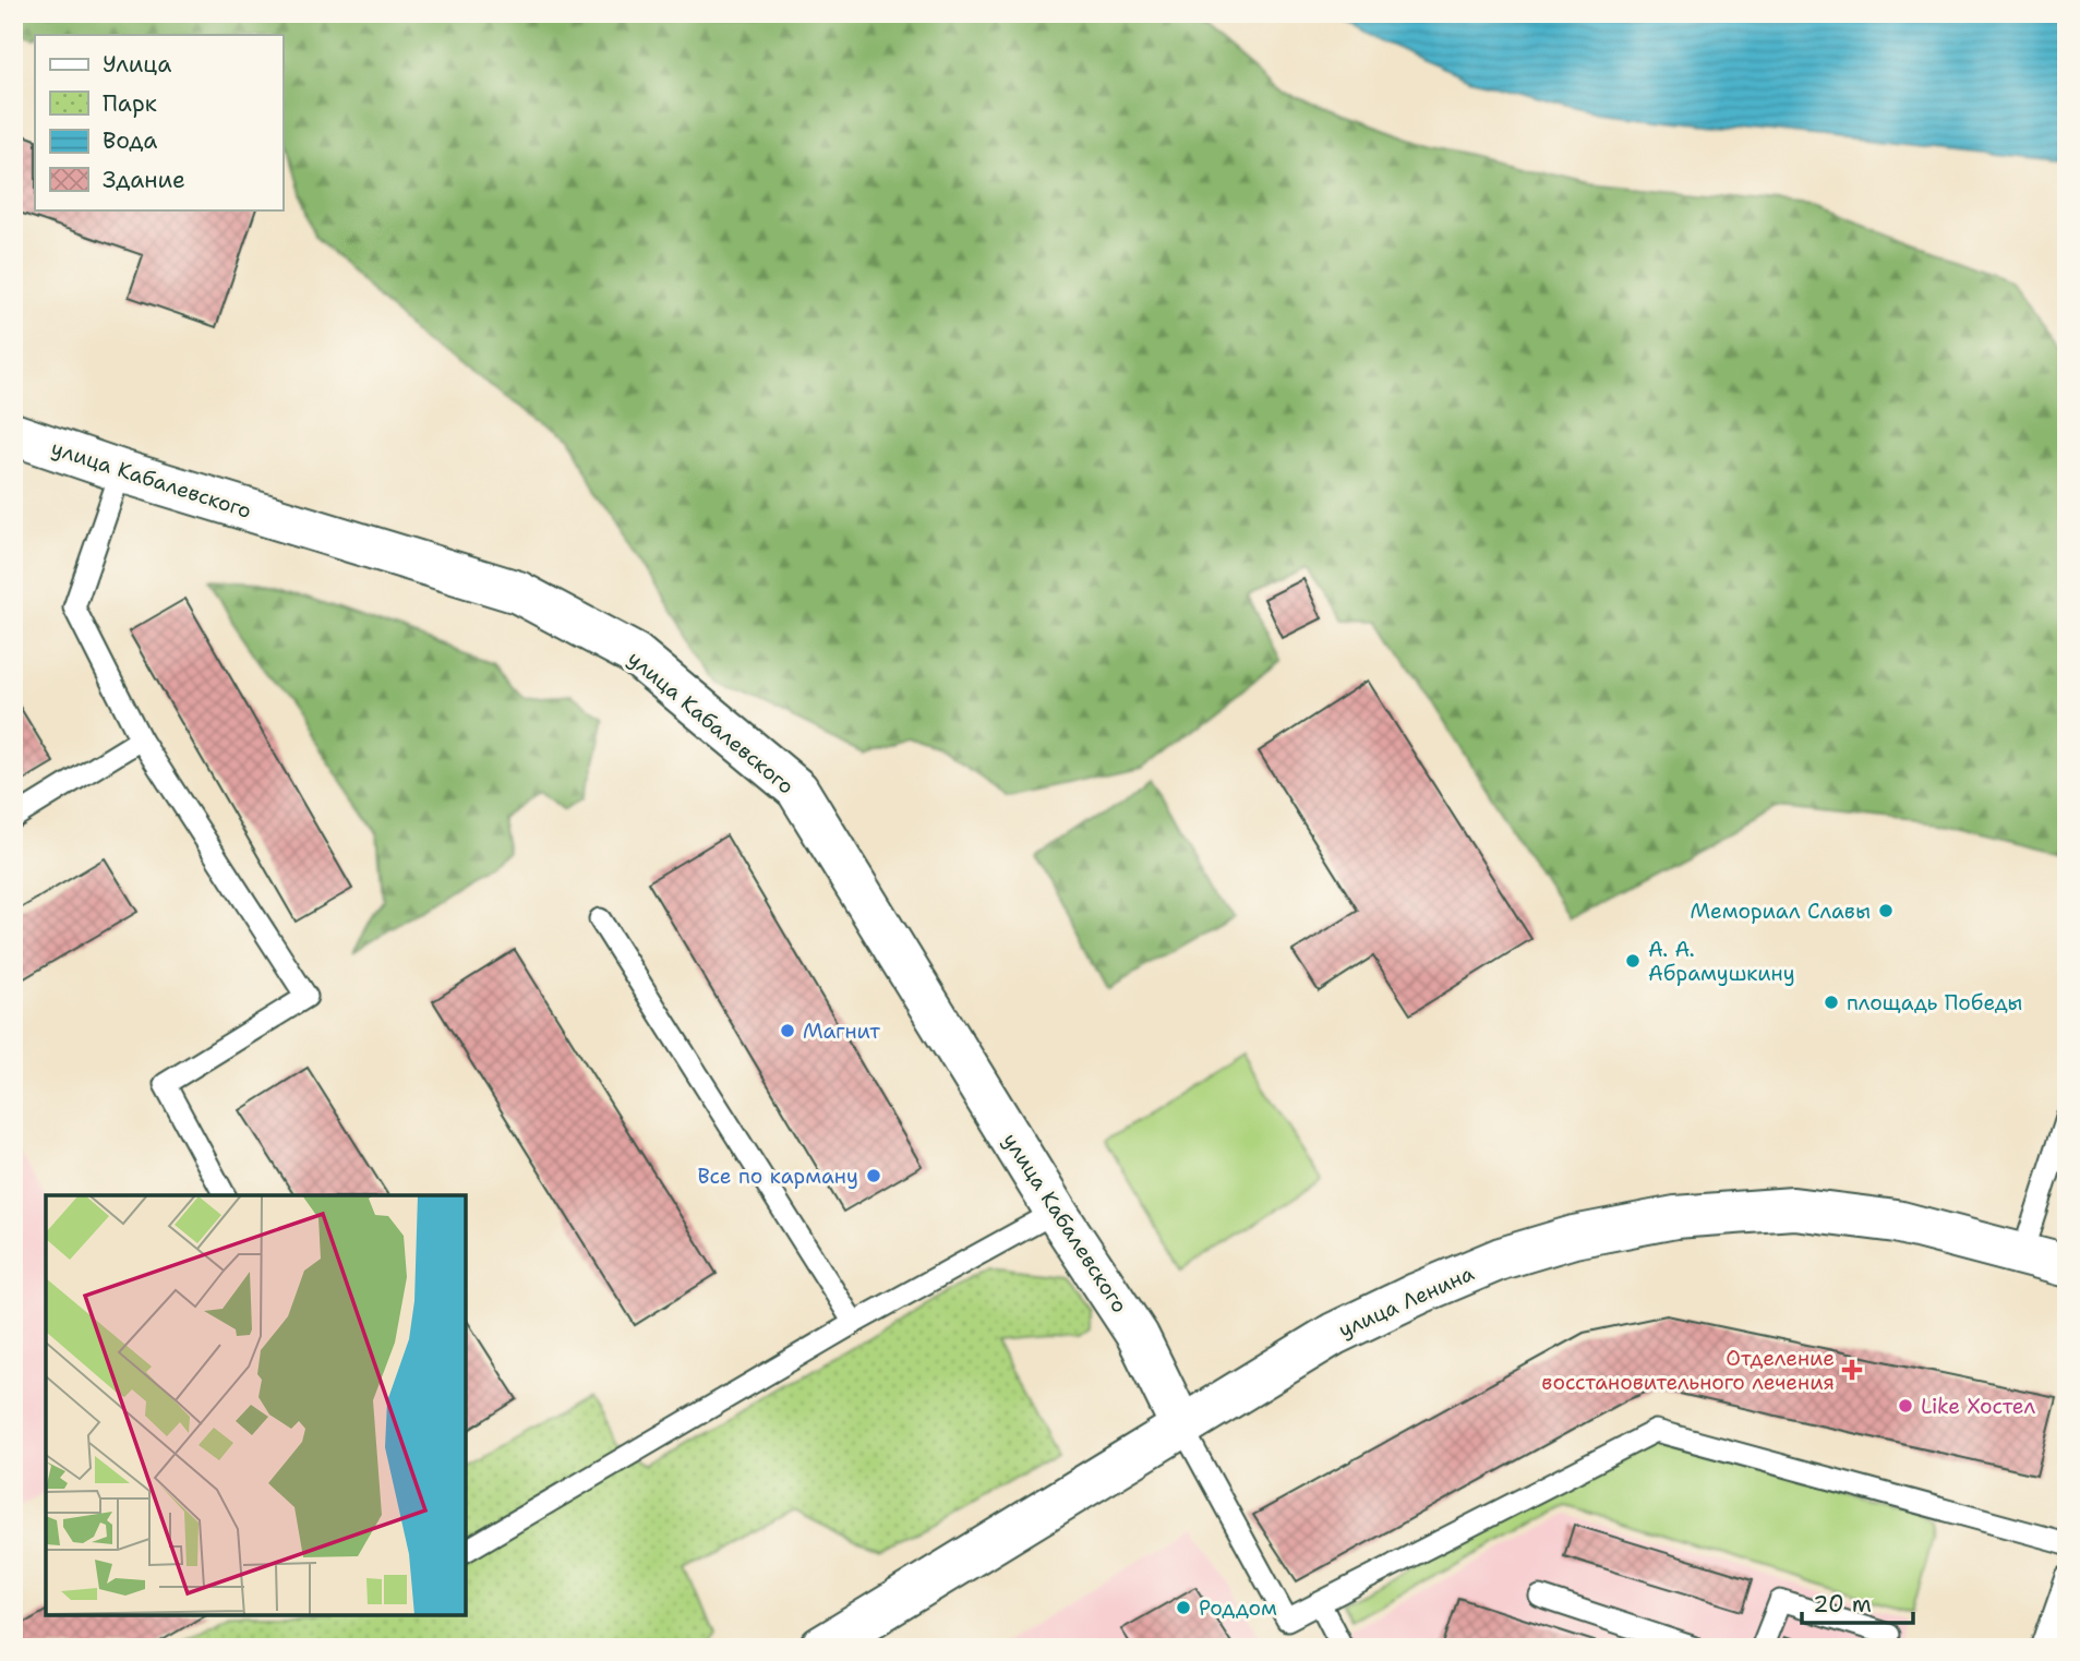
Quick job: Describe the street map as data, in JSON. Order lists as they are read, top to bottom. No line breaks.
{"streets":{"street":["улица Кабалевского","улица Ленина"]},"crossings":[["улица Кабалевского","улица Ленина"]],"places":{"other":["Мемориал Славы","А. А. Абрамушкину","площадь Победы","Магнит","Все по карману","Like Хостел","Роддом"],"health":["Отделение восстановительного лечения"]},"legend":["Улица","Парк","Вода","Здание"],"scale_bar":"20 m"}
